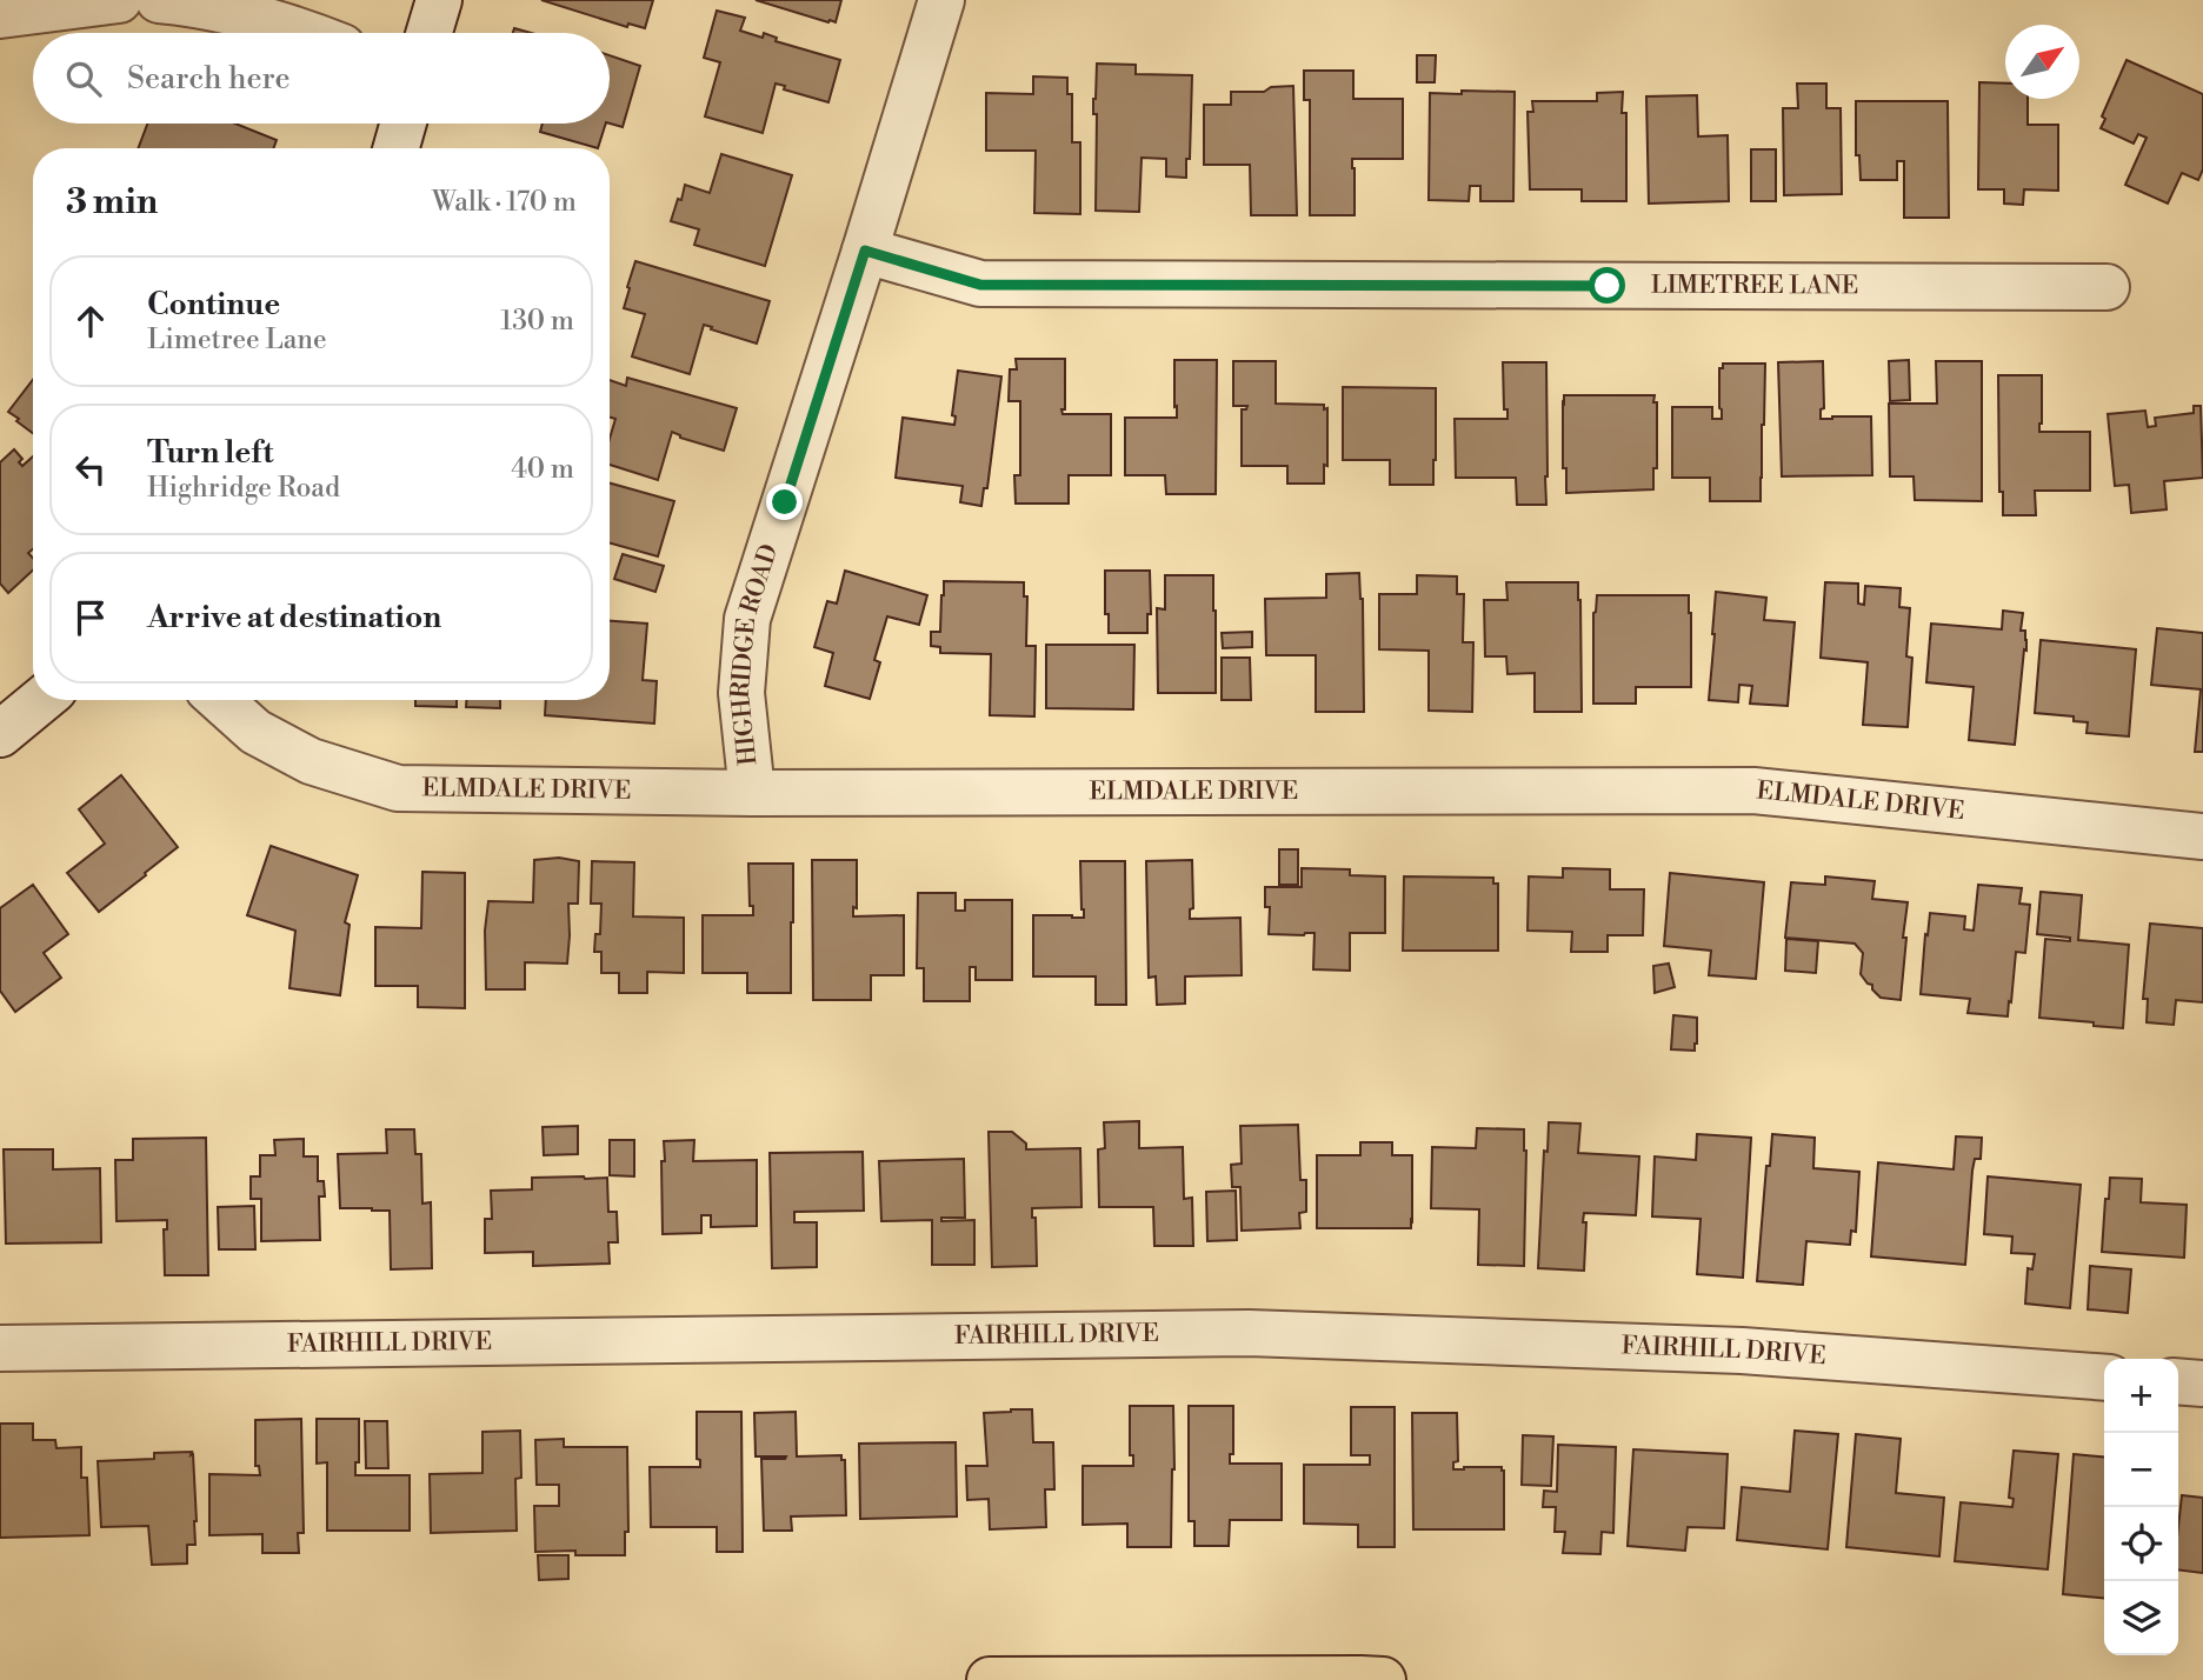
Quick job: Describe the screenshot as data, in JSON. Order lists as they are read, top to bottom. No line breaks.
{"streets":{"street":["LIMETREE LANE","HIGHRIDGE ROAD","ELMDALE DRIVE","FAIRHILL DRIVE"]},"crossings":[["LIMETREE LANE","HIGHRIDGE ROAD"],["HIGHRIDGE ROAD","ELMDALE DRIVE"]],"north":"top right","page":{"search":"Search here","heading":["3 min","Walk · 170 m"],"list":[["Continue","Limetree Lane","130 m"],["Turn left","Highridge Road","40 m"],"Arrive at destination"],"map_buttons":["+","−"]}}
